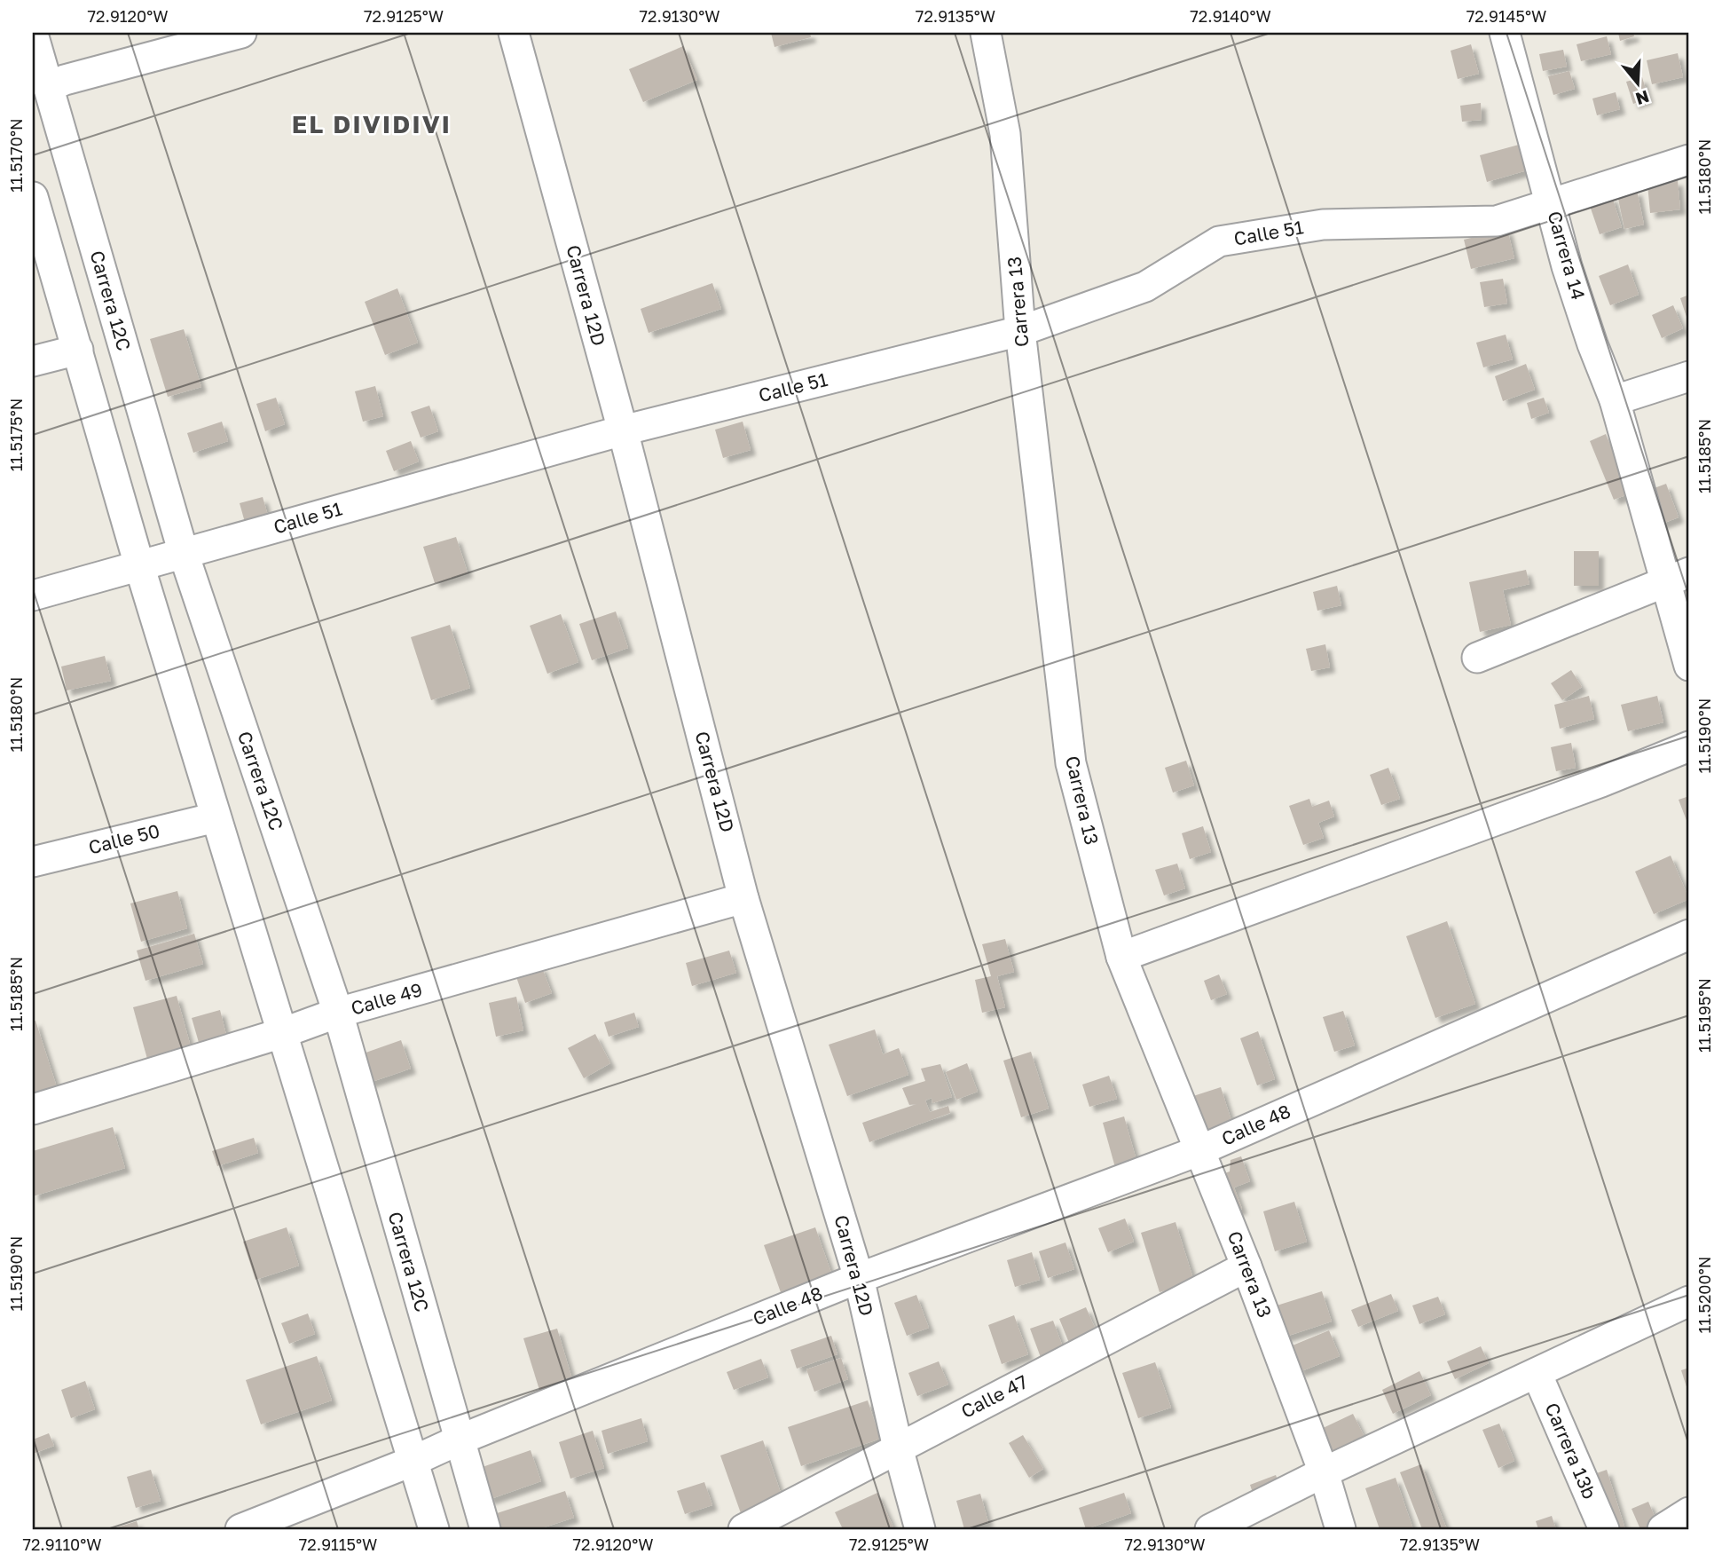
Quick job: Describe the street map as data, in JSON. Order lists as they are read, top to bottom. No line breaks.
{"streets":{"street":["Calle 51","Carrera 14","Carrera 12D","Carrera 12C","Carrera 13","Calle 50","Calle 49","Calle 48","Calle 47","Carrera 13b"]},"crossings":[["Calle 51","Carrera 14"],["Calle 51","Carrera 12D"],["Calle 51","Carrera 12C"],["Calle 51","Carrera 13"],["Carrera 12D","Calle 49"],["Carrera 12D","Calle 48"],["Carrera 12D","Calle 47"],["Carrera 12C","Calle 49"],["Carrera 12C","Calle 48"],["Carrera 13","Calle 48"],["Carrera 13","Calle 47"]],"districts":["EL DIVIDIVI"],"north":"bottom","coordinates":["72.9120°W","72.9125°W","72.9130°W","72.9135°W","72.9140°W","72.9145°W","11.5170°N","11.5180°N","11.5175°N","11.5185°N","11.5190°N","11.5195°N","11.5200°N","72.9110°W","72.9115°W"]}
